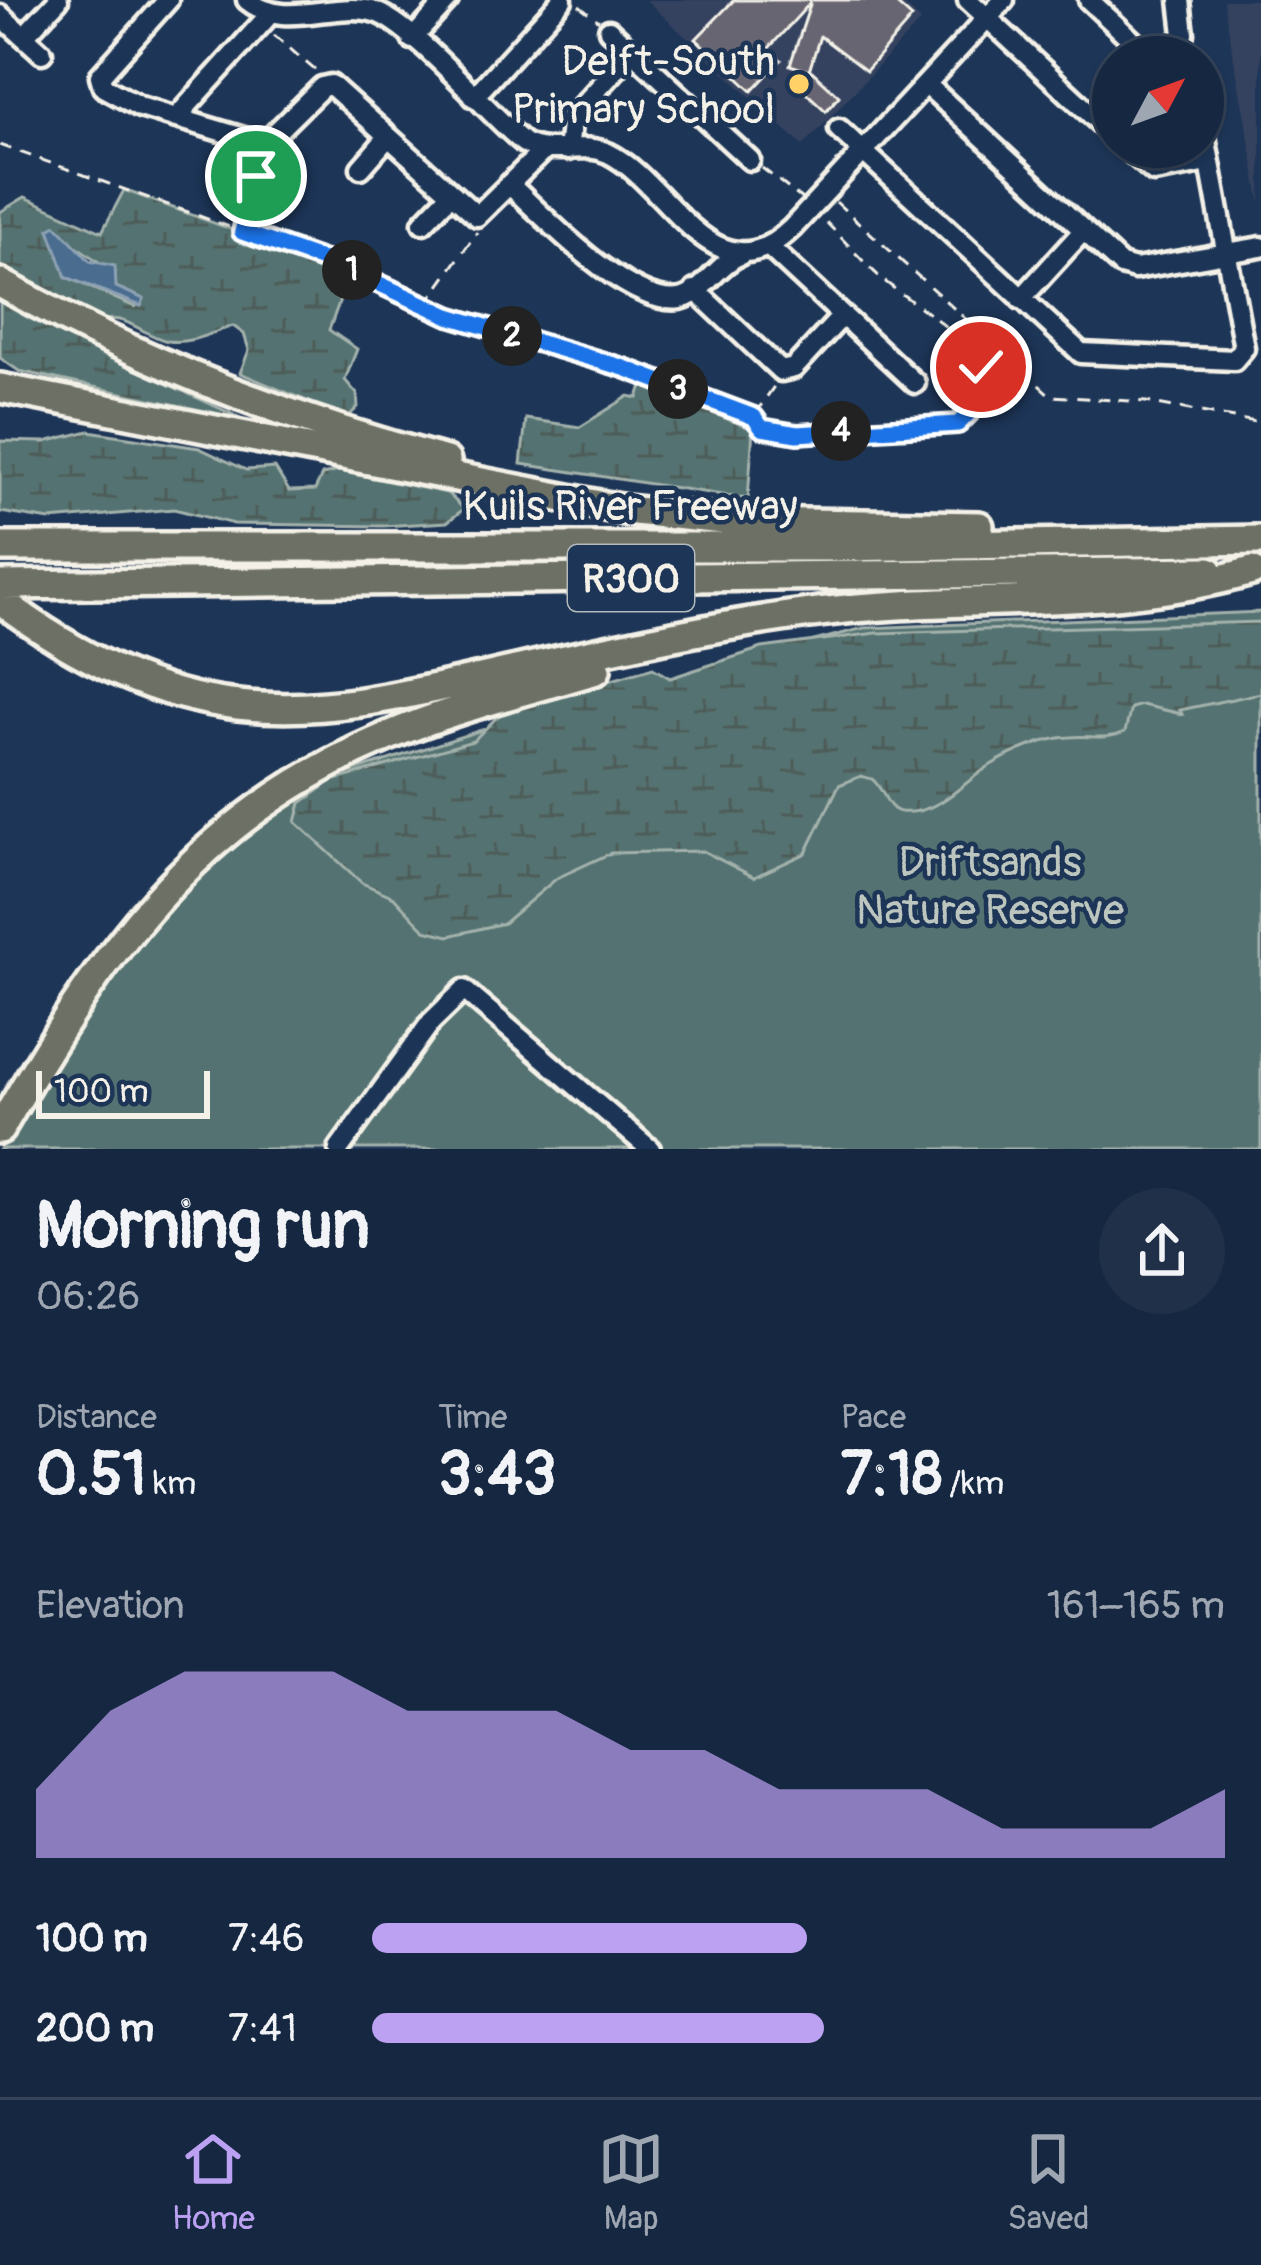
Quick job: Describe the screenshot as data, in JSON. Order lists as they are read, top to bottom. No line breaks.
{"streets":{"highway":["Kuils River Freeway","R300"]},"parks":["Driftsands Nature Reserve"],"places":["Delft-South Primary School"],"scale_bar":"100 m","north":"top right","page":{"pins":["1","2","3","4"],"scale":"100 m","heading":["Morning run","06:26"],"stats":[["Distance","0.51 km"],["Time","3:43"],["Pace","7:18 /km"]],"chart":["Elevation","161–165 m"],"list":[{"name":"100 m","note":"7:46"},{"name":"200 m","note":"7:41"}],"tabs":["Home","Map","Saved"]}}
